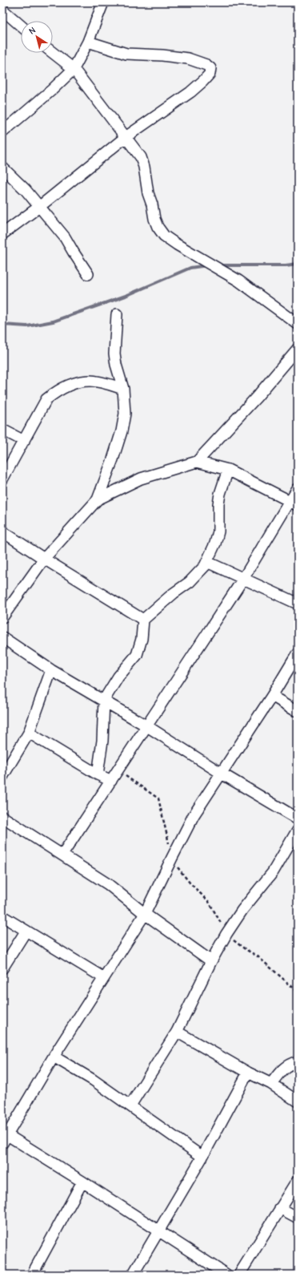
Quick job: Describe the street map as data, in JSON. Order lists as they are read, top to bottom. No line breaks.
{"north":"top left"}
